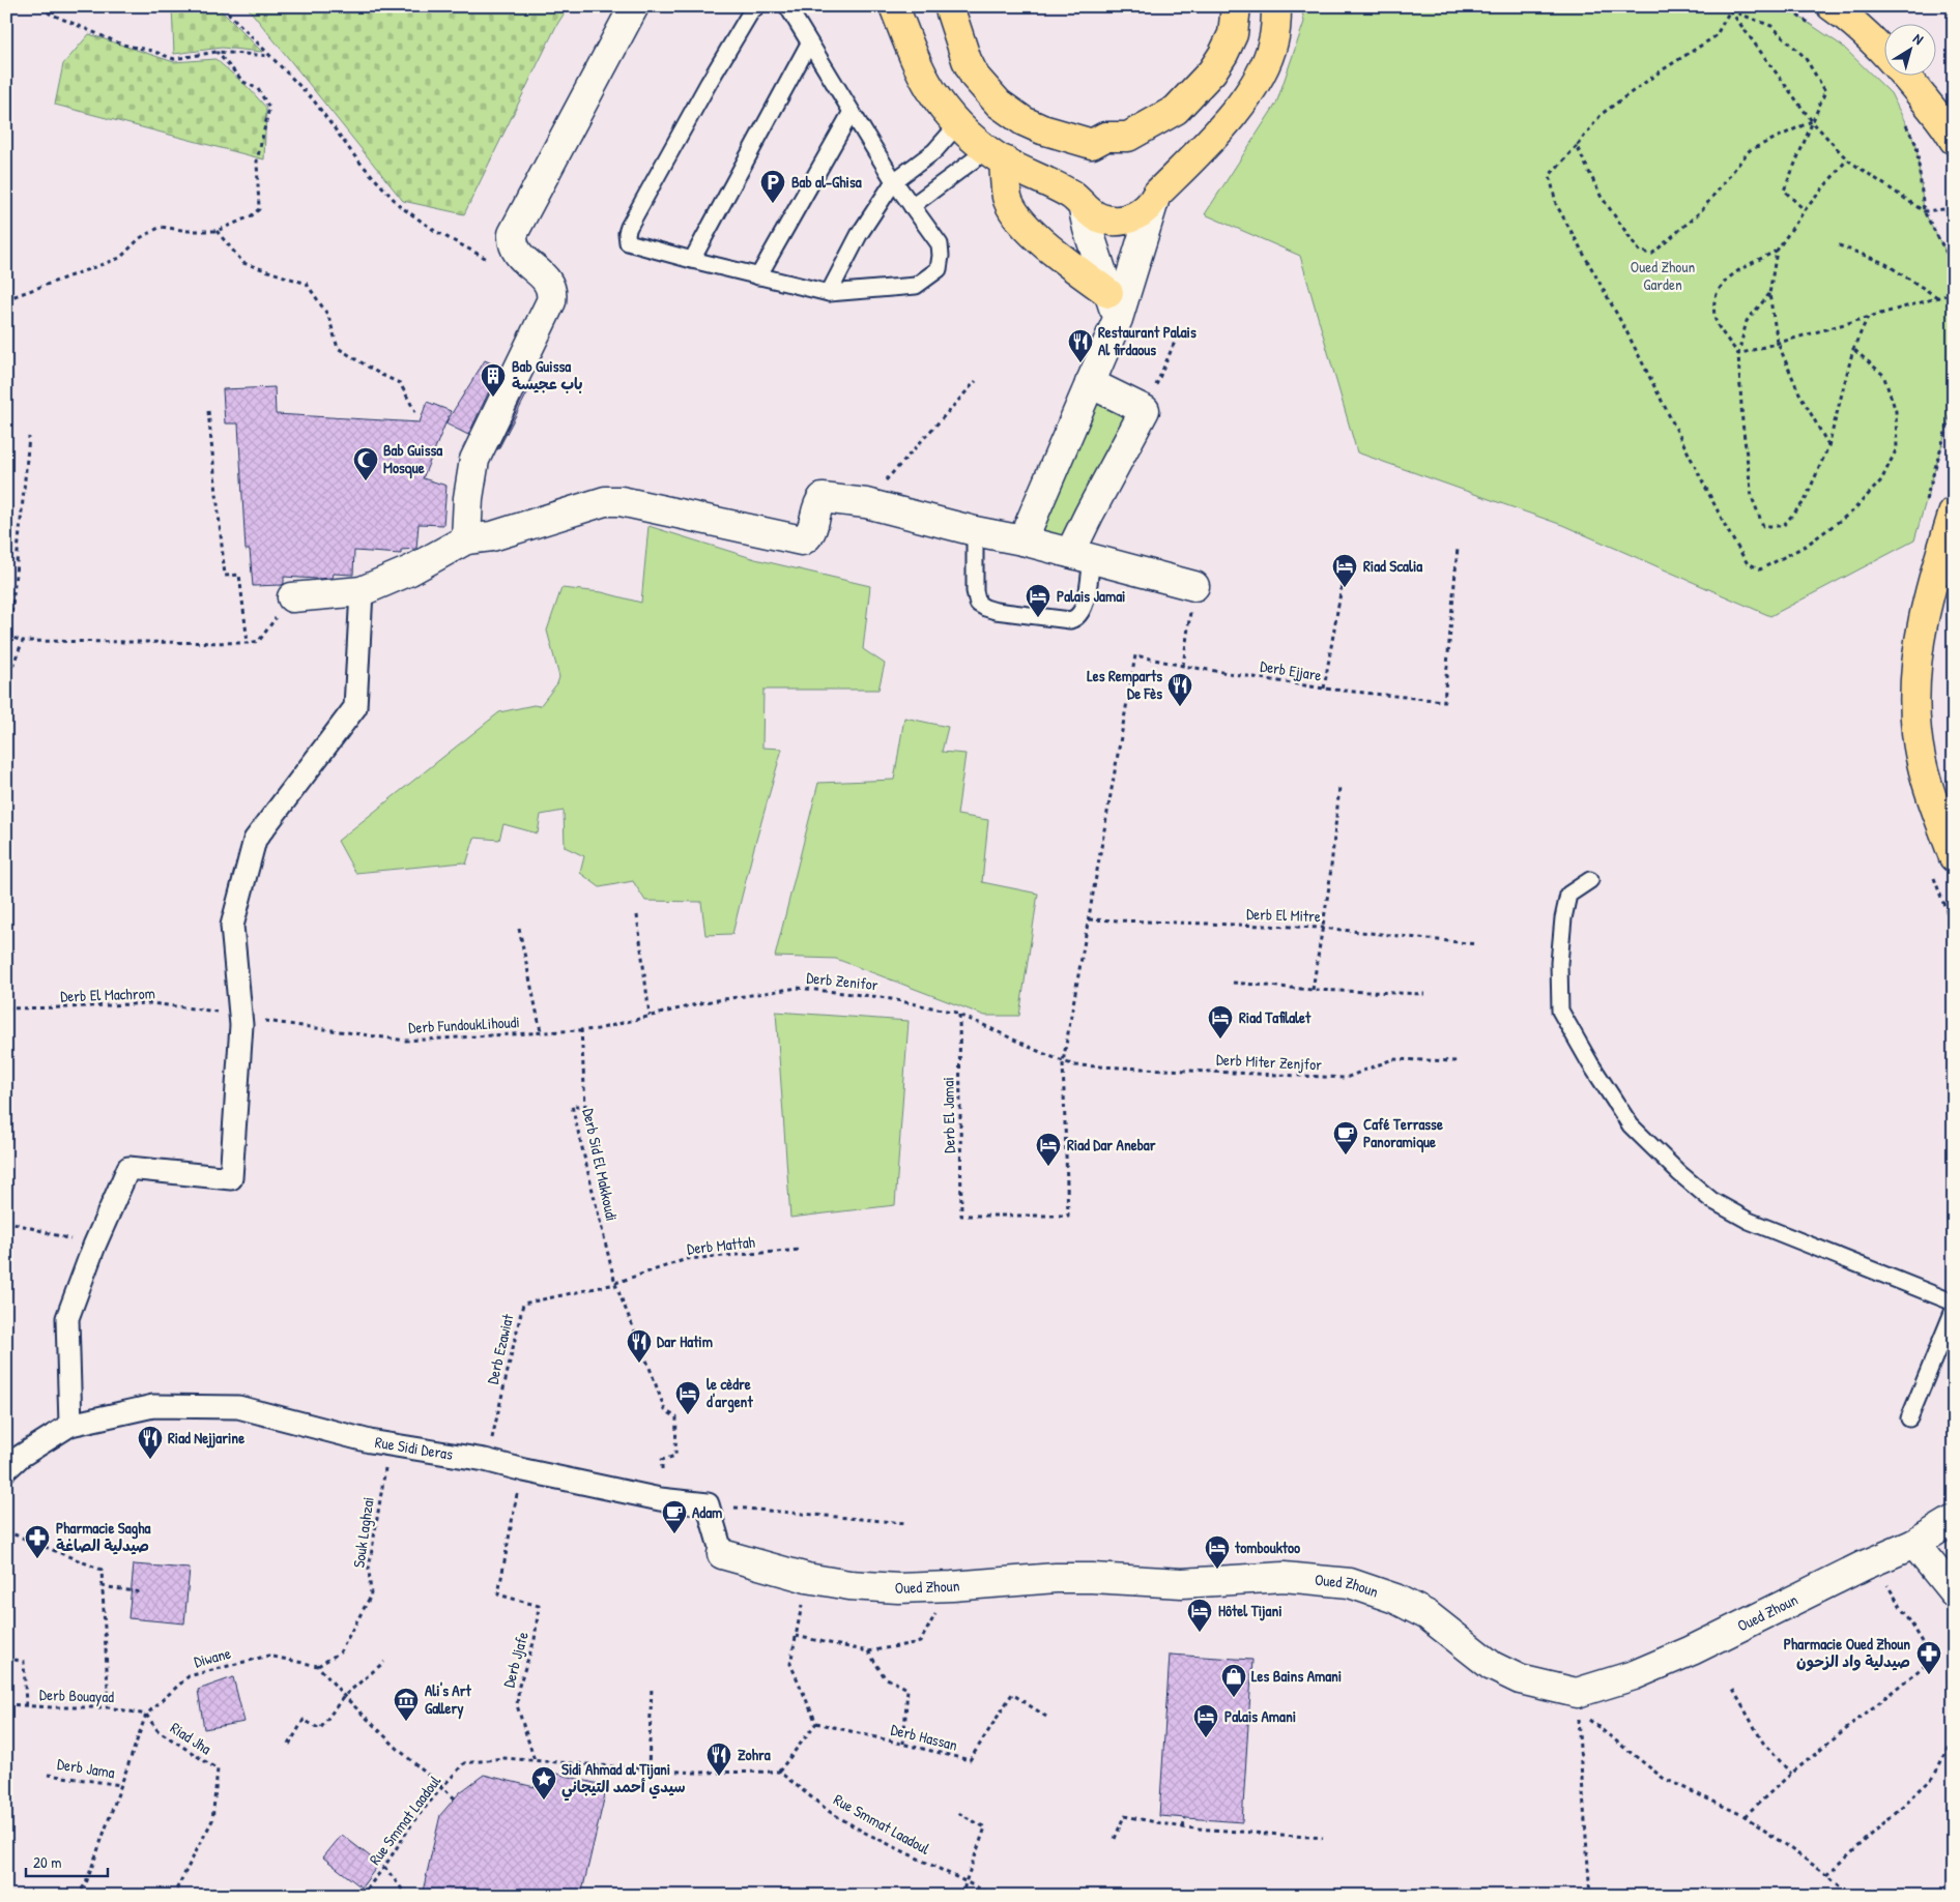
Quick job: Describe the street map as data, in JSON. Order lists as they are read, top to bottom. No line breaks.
{"streets":{"street":["Rue Sidi Deras","Oued Zhoun"],"path":["Derb Ejjare","Derb El Mitre","Derb Zenifor","Derb El Machrom","Derb FundoukLihoudi","Derb Miter Zenjfor","Derb El Jamai","Derb Sid El Makkoudi","Derb Mattah","Derb Ezawiat","Souk Laghzai","Diwane","Derb Jjafe","Derb Bouayad","Derb Hassan","Riad Jha","Derb Jama","Rue Smmat Laadoul"]},"crossings":[["Derb Ejjare","Derb El Mitre"],["Derb Zenifor","Derb FundoukLihoudi"],["Derb Zenifor","Derb Miter Zenjfor"],["Derb Zenifor","Derb El Jamai"],["Derb El Machrom","Derb FundoukLihoudi"],["Derb FundoukLihoudi","Derb Sid El Makkoudi"],["Derb Sid El Makkoudi","Derb Mattah"],["Derb Sid El Makkoudi","Derb Ezawiat"],["Derb Mattah","Derb Ezawiat"],["Derb Ezawiat","Rue Sidi Deras"],["Rue Sidi Deras","Souk Laghzai"],["Rue Sidi Deras","Derb Jjafe"],["Souk Laghzai","Diwane"],["Diwane","Derb Bouayad"],["Diwane","Riad Jha"],["Diwane","Derb Jama"],["Derb Jjafe","Rue Smmat Laadoul"],["Derb Bouayad","Riad Jha"]],"parks":["Oued Zhoun Garden"],"places":{"parking":["Bab al-Ghisa"],"restaurant":["Restaurant Palais Al firdaous","Les Remparts De Fès","Dar Hatim","Riad Nejjarine","Zohra"],"building":["Bab Guissa باب عجيسة"],"mosque":["Bab Guissa Mosque"],"hotel":["Riad Scalia","Palais Jamai","Riad Tafilalet","Riad Dar Anebar","le cèdre d'argent","tombouktoo","Hôtel Tijani","Palais Amani"],"cafe":["Café Terrasse Panoramique","Adam"],"pharmacy":["Pharmacie Sagha صيدلية الصاغة","Pharmacie Oued Zhoun صيدلية واد الزحون"],"shop":["Les Bains Amani"],"museum":["Ali's Art Gallery"],"place":["Sidi Ahmad al Tijani سيدي أحمد التيجاني"]},"scale_bar":"20 m","north":"top right"}
